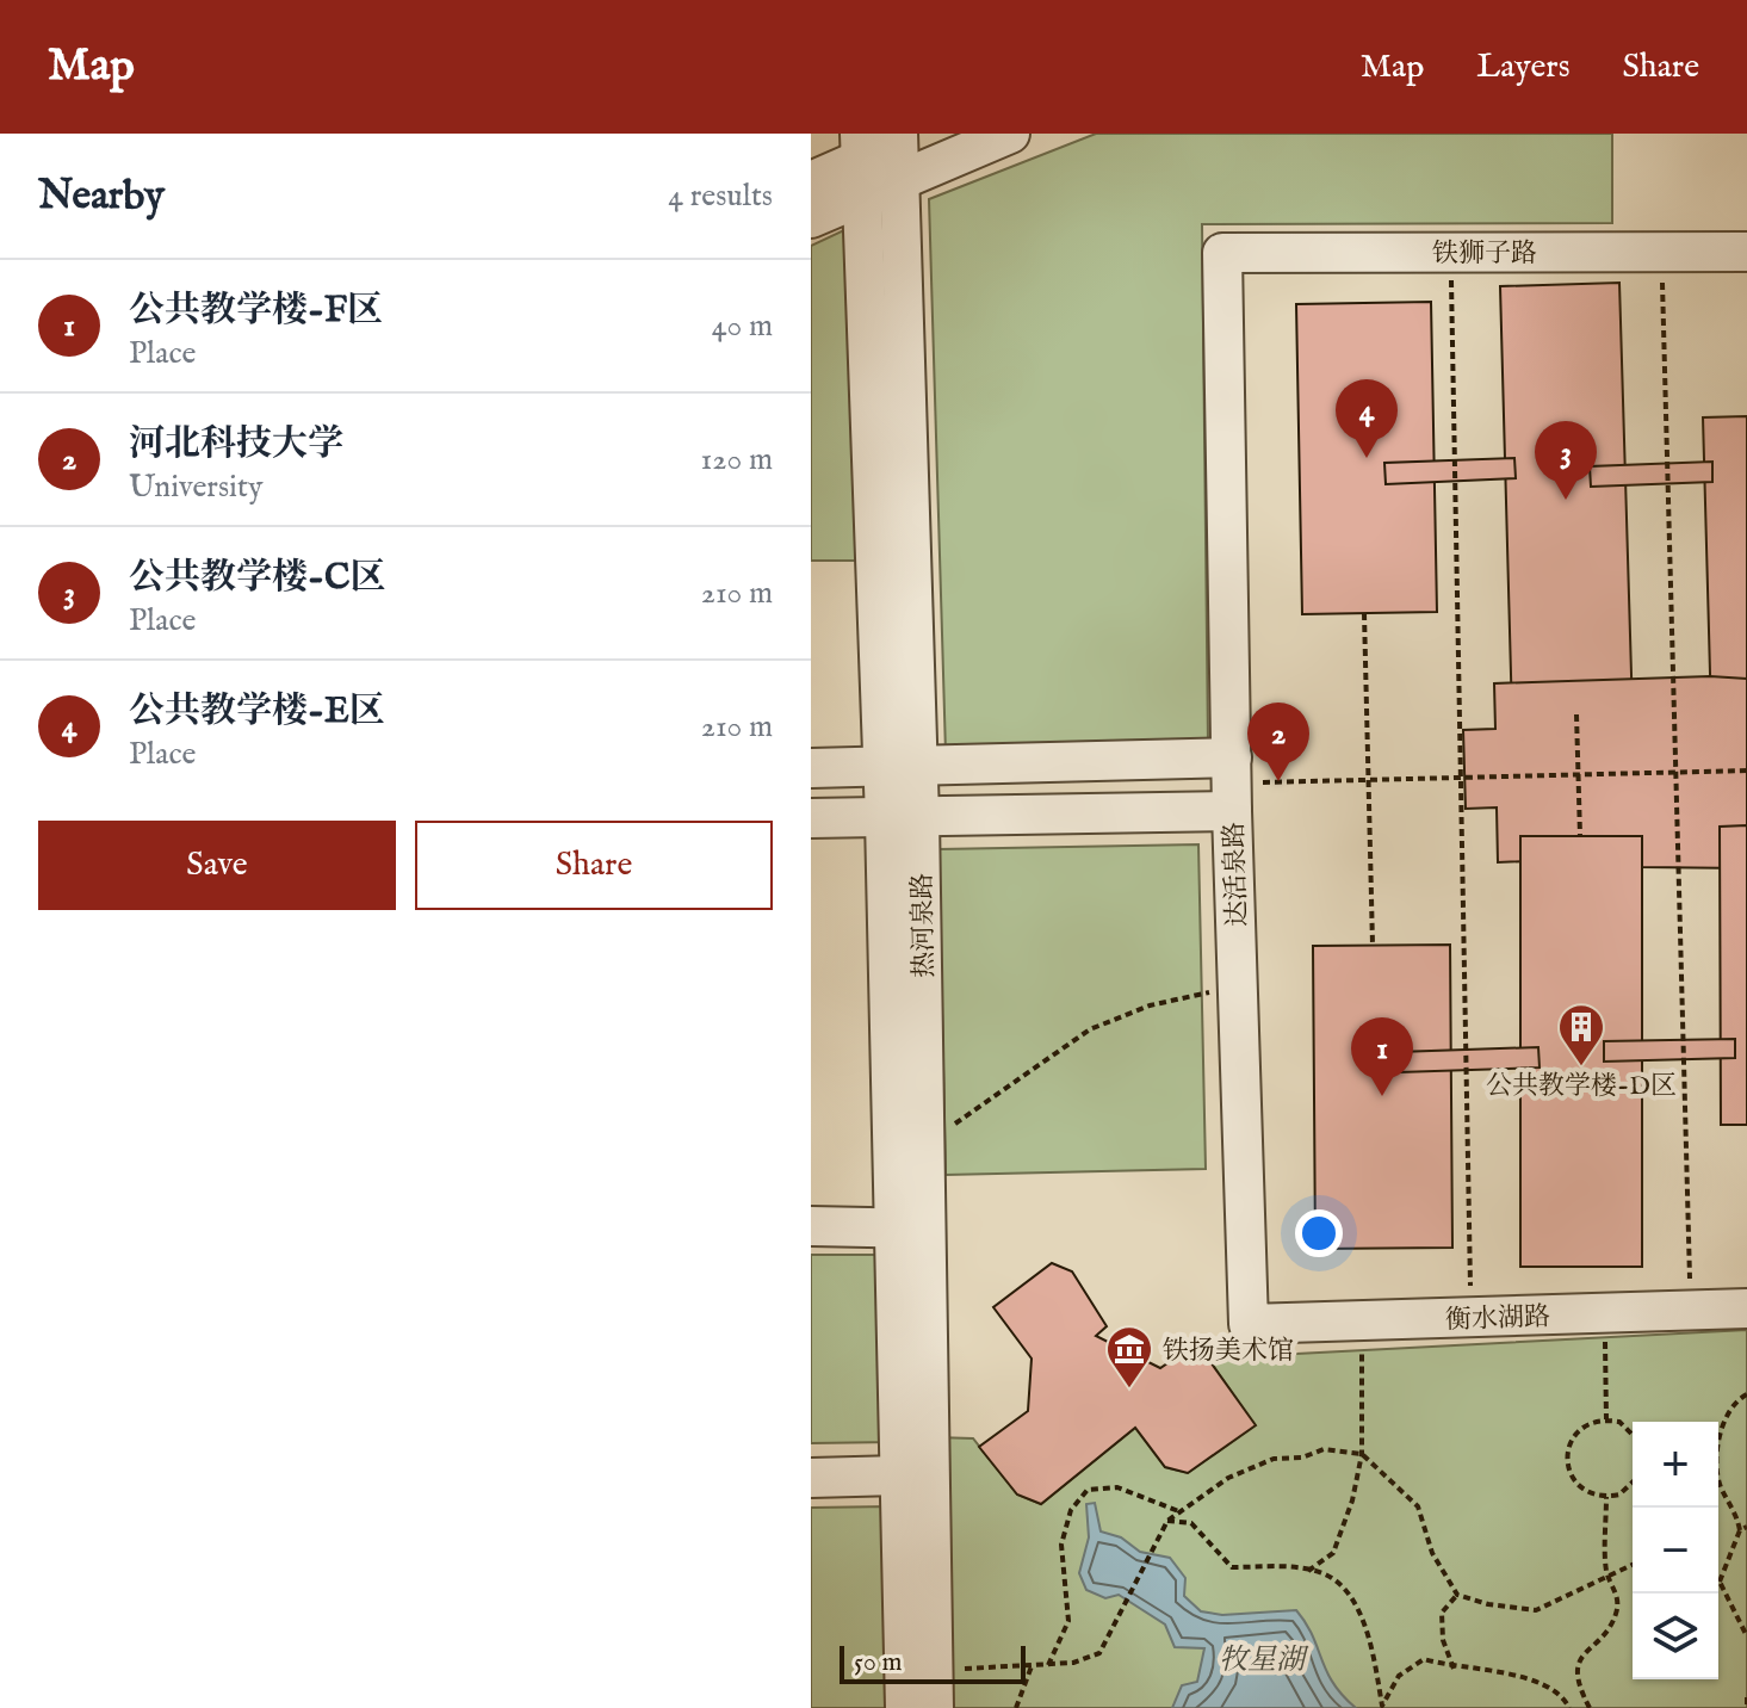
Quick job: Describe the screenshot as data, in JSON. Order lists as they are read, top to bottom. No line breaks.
{"streets":{"lane":["铁狮子路","达活泉路","热河泉路","衡水湖路"]},"crossings":[["铁狮子路","达活泉路"],["达活泉路","衡水湖路"]],"water":["牧星湖"],"places":{"building":["公共教学楼-D区"],"museum":["铁扬美术馆"]},"scale_bar":"50 m","page":{"header":"Map","nav":["Map","Layers","Share"],"heading":["Nearby","4 results"],"list":[{"mark":"1","name":"公共教学楼-F区","note":"Place","value":"40 m"},{"mark":"2","name":"河北科技大学","note":"University","value":"120 m"},{"mark":"3","name":"公共教学楼-C区","note":"Place","value":"210 m"},{"mark":"4","name":"公共教学楼-E区","note":"Place","value":"210 m"}],"pins":["4","3","2","1"],"buttons":["Save","Share"],"map_buttons":["+","−"],"scale":"50 m"}}
